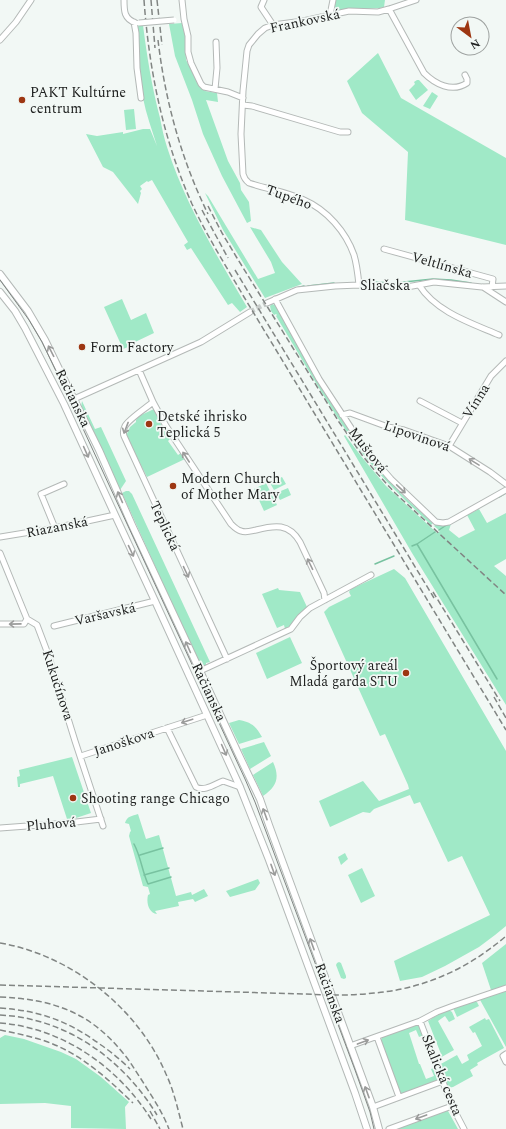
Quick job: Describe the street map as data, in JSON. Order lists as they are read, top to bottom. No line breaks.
{"streets":{"main road":["Račianska"],"street":["Frankovská","Tupého","Veltlínska","Sliačska","Vínna","Lipovinová","Muštová","Teplická","Riazanská","Varšavská","Kukučínova","Janoškova","Pluhová","Skalická cesta"]},"crossings":[["Frankovská","Tupého"],["Tupého","Sliačska"],["Veltlínska","Sliačska"],["Sliačska","Muštová"],["Račianska","Riazanská"],["Račianska","Varšavská"],["Račianska","Janoškova"],["Račianska","Skalická cesta"],["Vínna","Lipovinová"],["Lipovinová","Muštová"],["Kukučínova","Janoškova"],["Kukučínova","Pluhová"]],"one_way":["Lipovinová","Muštová","Teplická"],"places":["PAKT Kultúrne centrum","Form Factory","Detské ihrisko Teplická 5","Modern Church of Mother Mary","Športový areál Mladá garda STU","Shooting range Chicago"],"north":"bottom right"}
